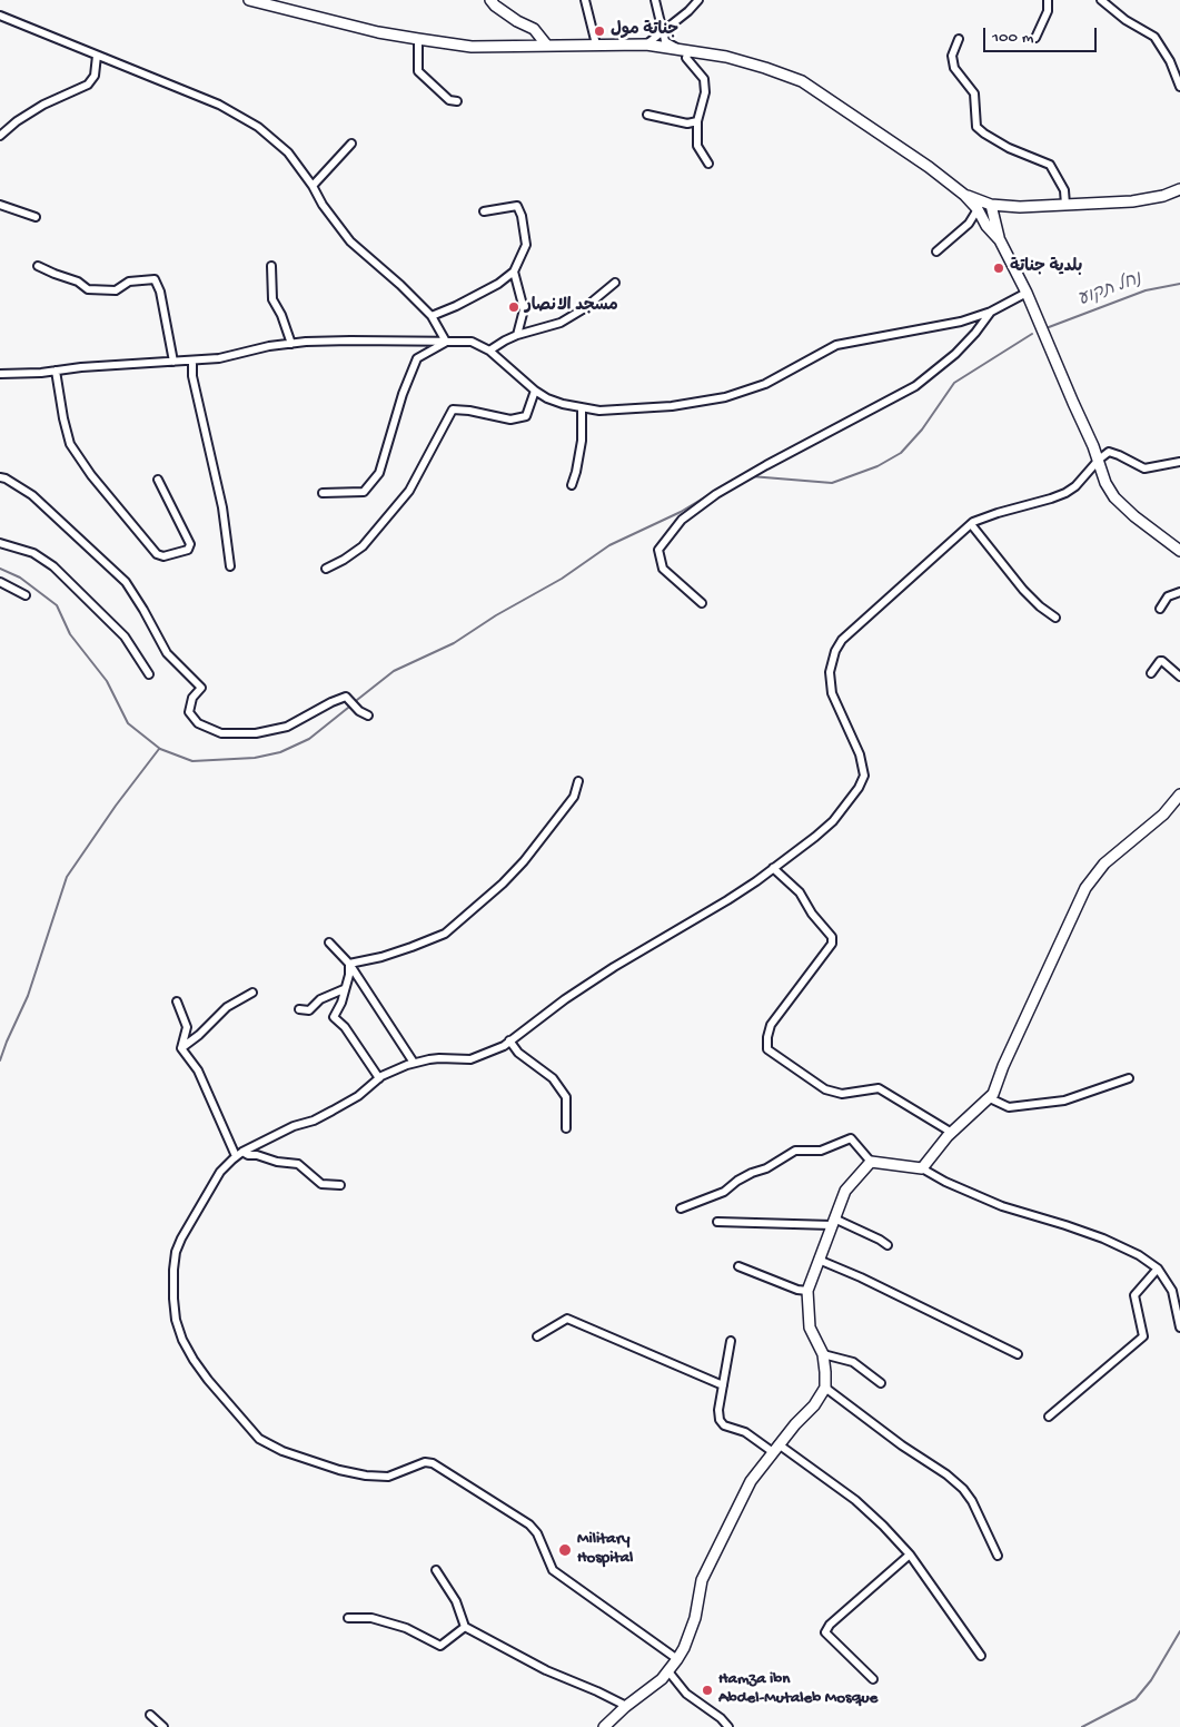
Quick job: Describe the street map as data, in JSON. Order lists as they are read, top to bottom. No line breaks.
{"water":["נחל תקוע"],"places":["جناتة مول","بلدية جناتة","مسجد الانصار","Military Hospital","Hamza ibn Abdel-Mutaleb Mosque"],"scale_bar":"100 m"}
